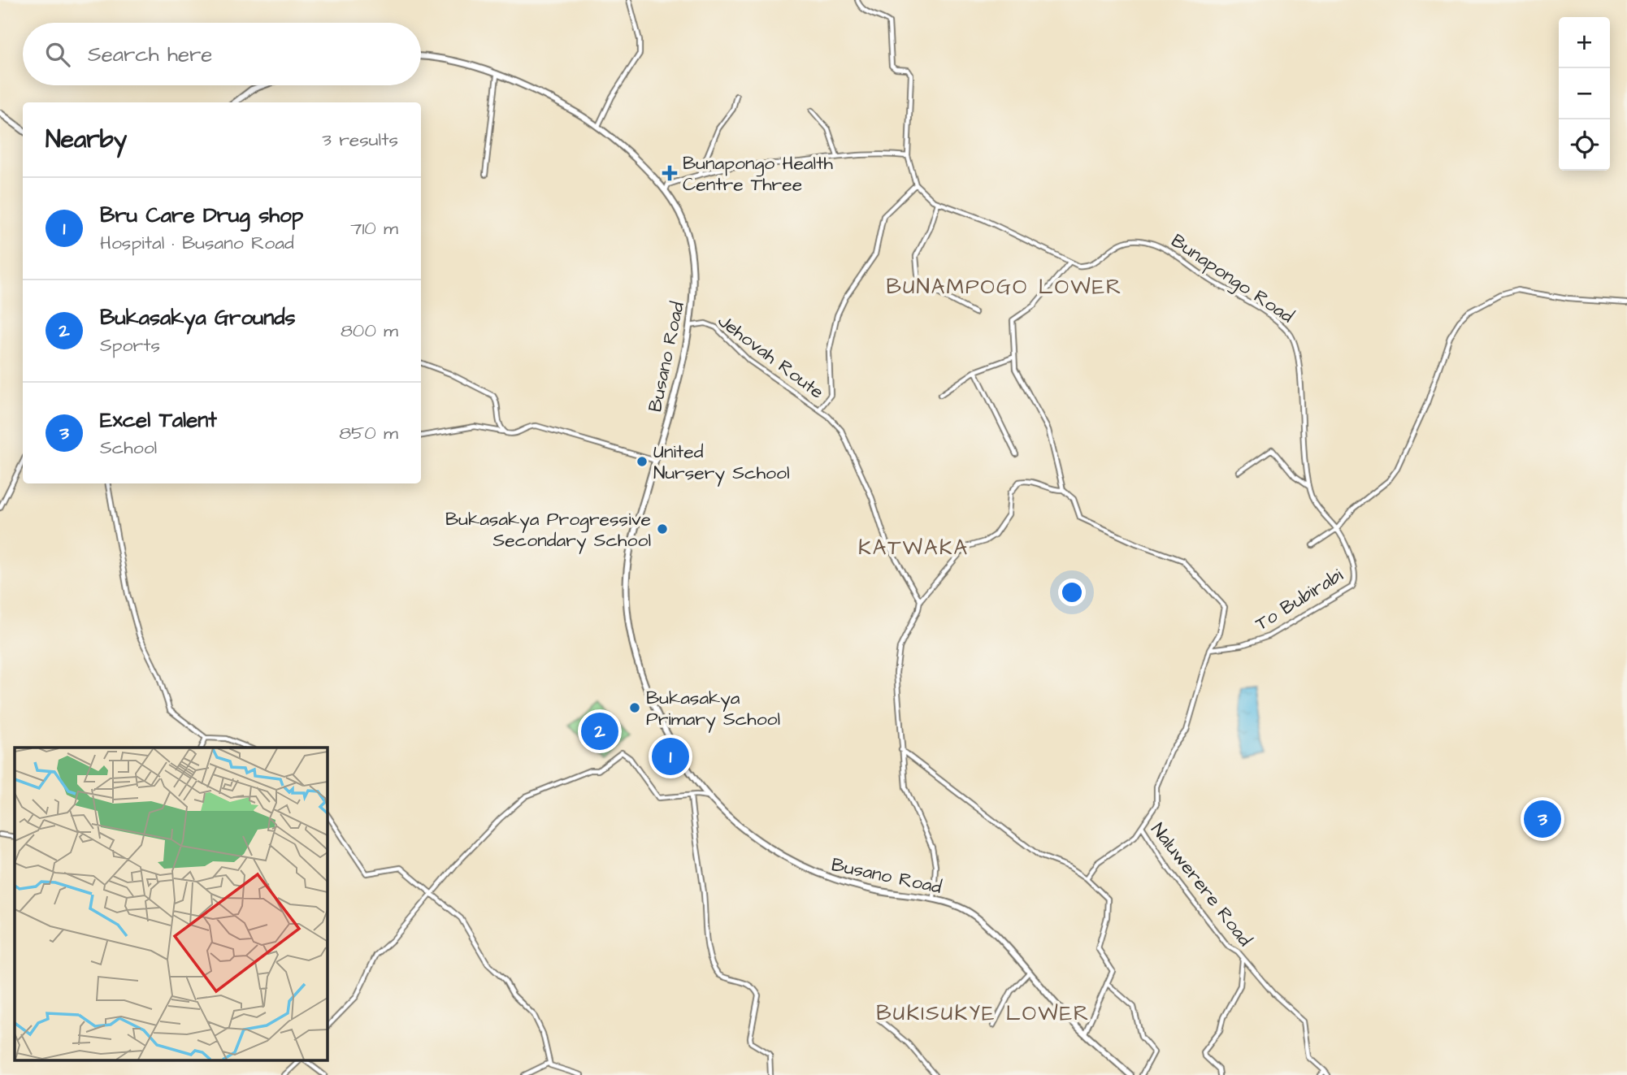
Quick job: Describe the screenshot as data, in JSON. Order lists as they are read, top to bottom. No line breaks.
{"streets":{"street":["Bunapongo Road","Jehovah Route","Busano Road","To Bubirabi","Naluwerere Road"]},"crossings":[["Bunapongo Road","To Bubirabi"],["Jehovah Route","Busano Road"]],"districts":["BUNAMPOGO LOWER","KATWAKA","BUKISUKYE LOWER"],"places":{"health":["Bunapongo Health Centre Three"],"other":["United Nursery School","Bukasakya Progressive Secondary School","Bukasakya Primary School"]},"page":{"map_buttons":["+","−"],"search":"Search here","heading":["Nearby","3 results"],"list":[{"mark":"1","name":"Bru Care Drug shop","note":"Hospital · Busano Road","value":"710 m"},{"mark":"2","name":"Bukasakya Grounds","note":"Sports","value":"800 m"},{"mark":"3","name":"Excel Talent","note":"School","value":"850 m"}],"pins":["2","1","3"]}}
